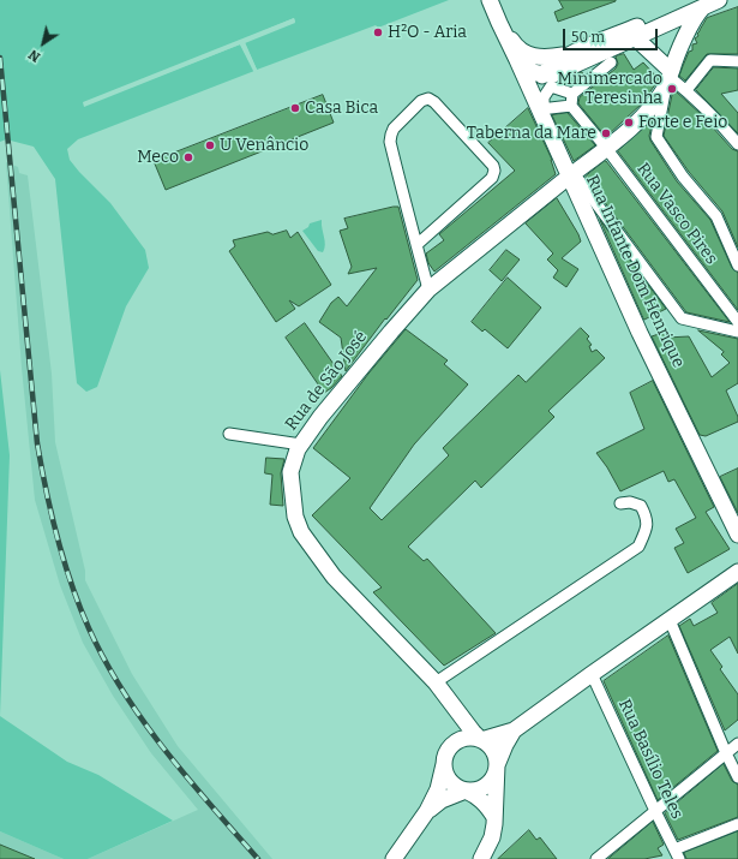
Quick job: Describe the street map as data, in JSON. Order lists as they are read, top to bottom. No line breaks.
{"streets":{"street":["Rua Vasco Pires","Rua Infante Dom Henrique","Rua de São José","Rua Basílio Teles"]},"crossings":[["Rua Vasco Pires","Rua de São José"]],"places":["H²O - Aria","Minimercado Teresinha","Casa Bica","Forte e Feio","Taberna da Mare","U Venâncio","Meco"],"scale_bar":"50 m","north":"bottom left"}
